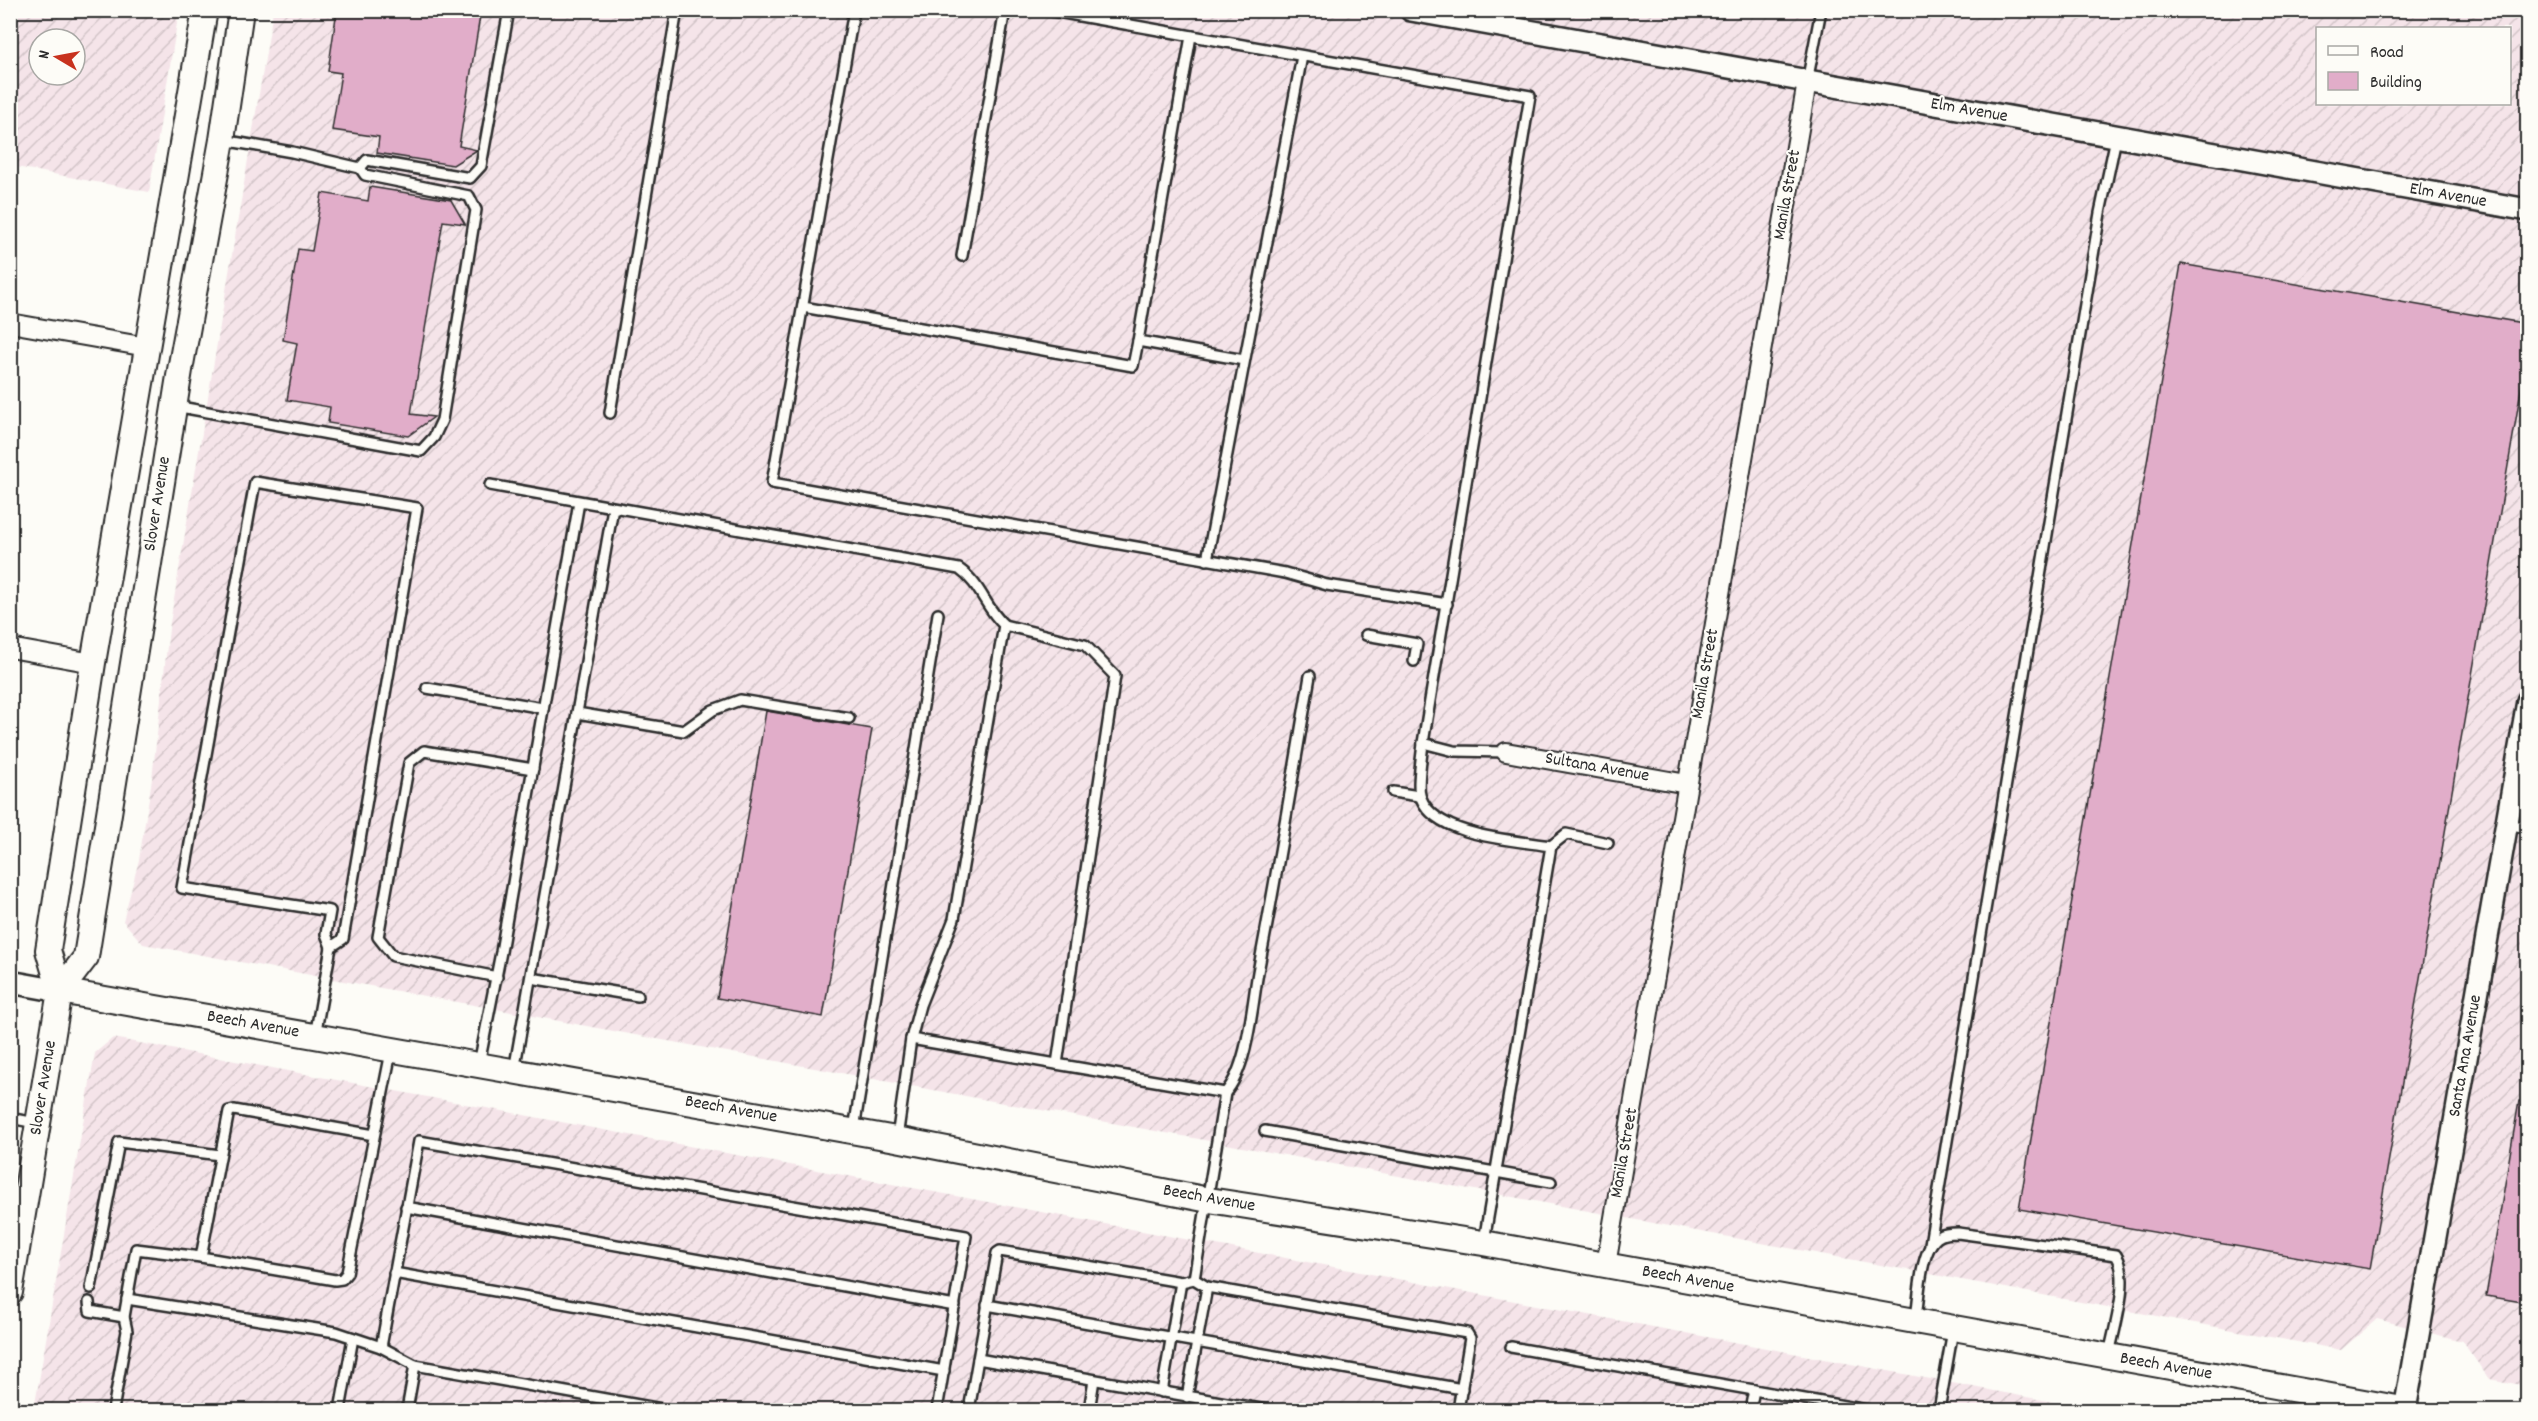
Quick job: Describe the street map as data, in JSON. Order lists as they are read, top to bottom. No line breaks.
{"streets":{"main road":["Slover Avenue","Beech Avenue"],"street":["Elm Avenue","Manila Street","Sultana Avenue","Santa Ana Avenue"]},"crossings":[["Elm Avenue","Manila Street"],["Manila Street","Sultana Avenue"],["Manila Street","Beech Avenue"],["Slover Avenue","Beech Avenue"],["Beech Avenue","Santa Ana Avenue"]],"legend":["Road","Building"],"north":"left"}
